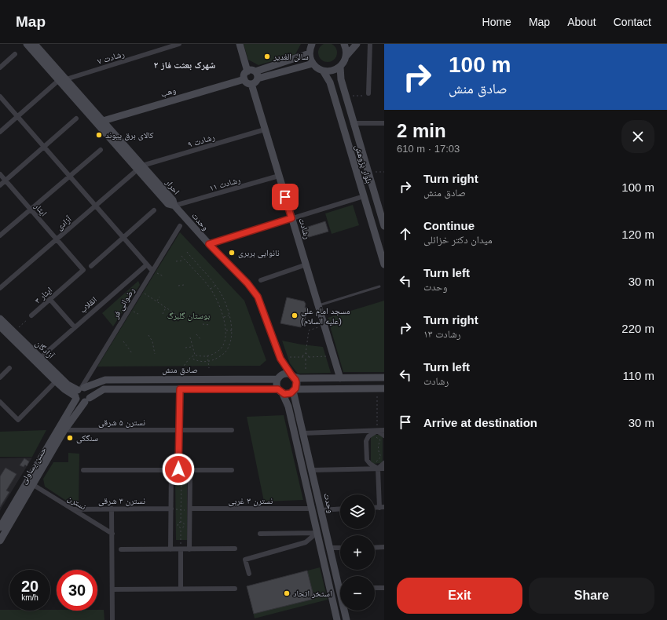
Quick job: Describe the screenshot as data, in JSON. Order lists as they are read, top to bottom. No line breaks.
{"streets":{"street":["رشادت ۷","وهب","رشادت ۹","بلوار پژوهش","رشادت ۱۱","احرار","ایثار","وحدت","آزادی","رشادت","ایثار ۳","رضوانی فر","انقلاب","آزادگان","صادق منش","نسترن ۵ شرقی","حسن یساولی","نسترن ۳ شرقی","نسترن ۳ غربی","نسترن"]},"crossings":[["رشادت ۷","احرار"],["وهب","احرار"],["وهب","رشادت"],["رشادت ۹","احرار"],["رشادت ۹","آزادی"],["رشادت ۹","رشادت"],["رشادت ۱۱","احرار"],["رشادت ۱۱","وحدت"],["رشادت ۱۱","رشادت"],["احرار","وحدت"],["احرار","آزادی"],["ایثار","آزادی"],["ایثار","ایثار ۳"],["وحدت","صادق منش"],["ایثار ۳","آزادگان"],["رضوانی فر","آزادگان"],["رضوانی فر","صادق منش"],["رضوانی فر","حسن یساولی"],["انقلاب","آزادگان"],["آزادگان","صادق منش"],["آزادگان","حسن یساولی"],["صادق منش","حسن یساولی"],["نسترن ۵ شرقی","حسن یساولی"],["حسن یساولی","نسترن"],["نسترن ۳ شرقی","نسترن"]],"districts":["شهرک بعثت فاز ۲"],"parks":["بوستان گلبرگ"],"places":["سالن الغدیر","کالای برق پیوند","نانوایی بربری","مسجد امام علی (علیه السلام)","سنگکی","استخر اتحاد"],"page":{"header":"Map","nav":["Home","Map","About","Contact"],"turn":["100 m","صادق منش"],"heading":["2 min","610 m · 17:03"],"list":[{"name":"Turn right","note":"صادق منش","value":"100 m"},{"name":"Continue","note":"میدان دکتر خزائلی","value":"120 m"},{"name":"Turn left","note":"وحدت","value":"30 m"},{"name":"Turn right","note":"رشادت ۱۳","value":"220 m"},{"name":"Turn left","note":"رشادت","value":"110 m"},{"name":"Arrive at destination","value":"30 m"}],"map_buttons":["+","−"],"speed":"20 km/h","limit":"30","buttons":["Exit","Share"]}}
